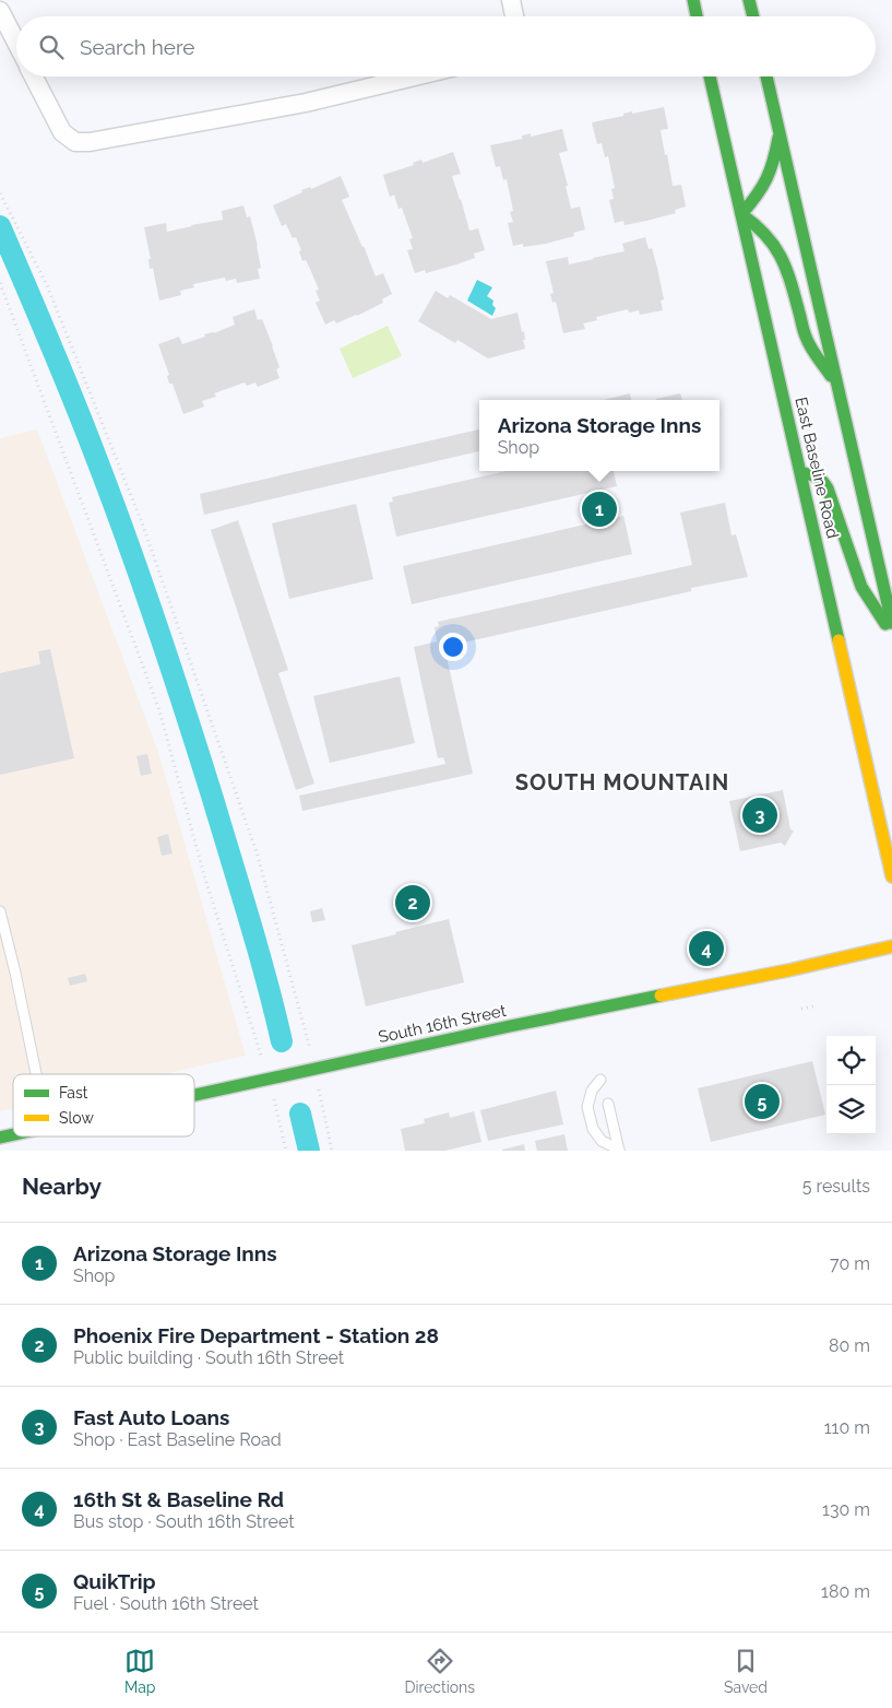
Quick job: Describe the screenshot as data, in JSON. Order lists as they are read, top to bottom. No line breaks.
{"streets":{"main road":["East Baseline Road","South 16th Street"]},"districts":["SOUTH MOUNTAIN"],"legend":["Fast","Slow"],"page":{"search":"Search here","popup":["Arizona Storage Inns","Shop"],"pins":["1","3","2","4","5"],"heading":["Nearby","5 results"],"list":[{"mark":"1","name":"Arizona Storage Inns","note":"Shop","value":"70 m"},{"mark":"2","name":"Phoenix Fire Department - Station 28","note":"Public building · South 16th Street","value":"80 m"},{"mark":"3","name":"Fast Auto Loans","note":"Shop · East Baseline Road","value":"110 m"},{"mark":"4","name":"16th St & Baseline Rd","note":"Bus stop · South 16th Street","value":"130 m"},{"mark":"5","name":"QuikTrip","note":"Fuel · South 16th Street","value":"180 m"}],"nav":["Map","Directions","Saved"]}}
